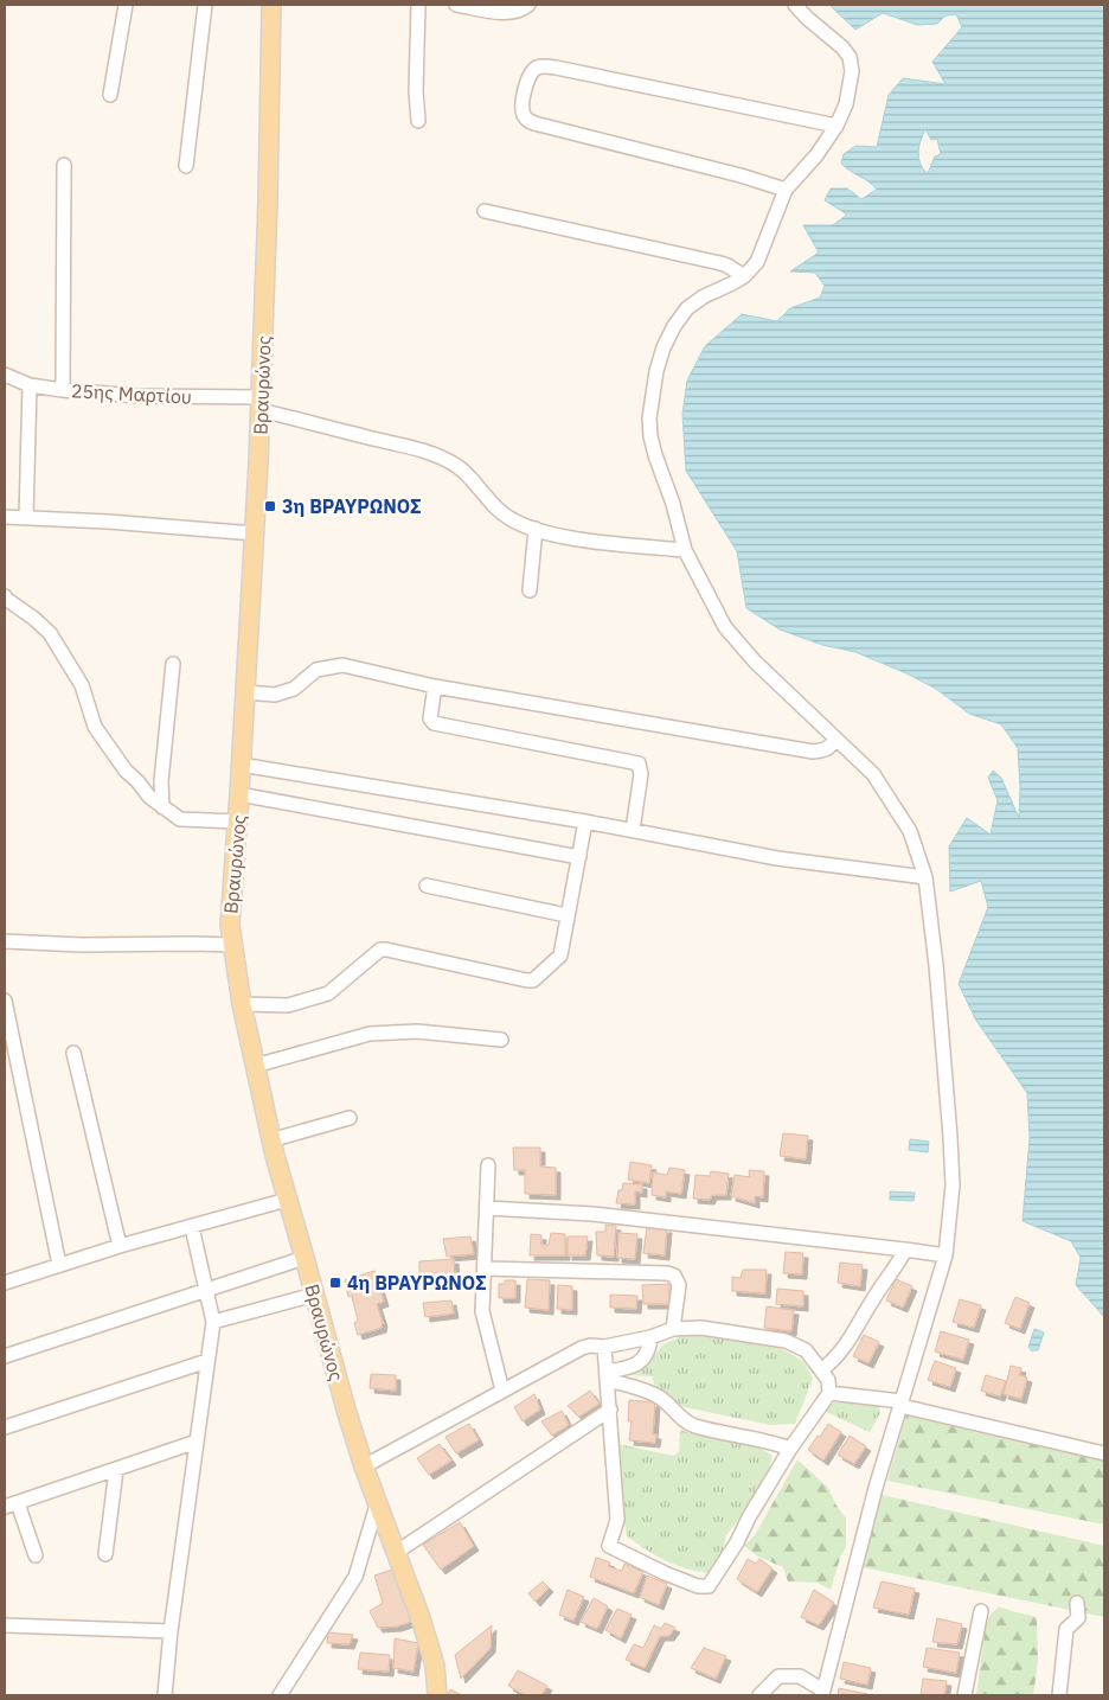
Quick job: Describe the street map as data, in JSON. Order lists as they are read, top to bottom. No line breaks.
{"streets":{"main road":["Βραυρώνος"],"street":["25ης Μαρτίου"]},"crossings":[["Βραυρώνος","25ης Μαρτίου"]],"places":{"transit":["3η ΒΡΑΥΡΩΝΟΣ","4η ΒΡΑΥΡΩΝΟΣ"]}}
